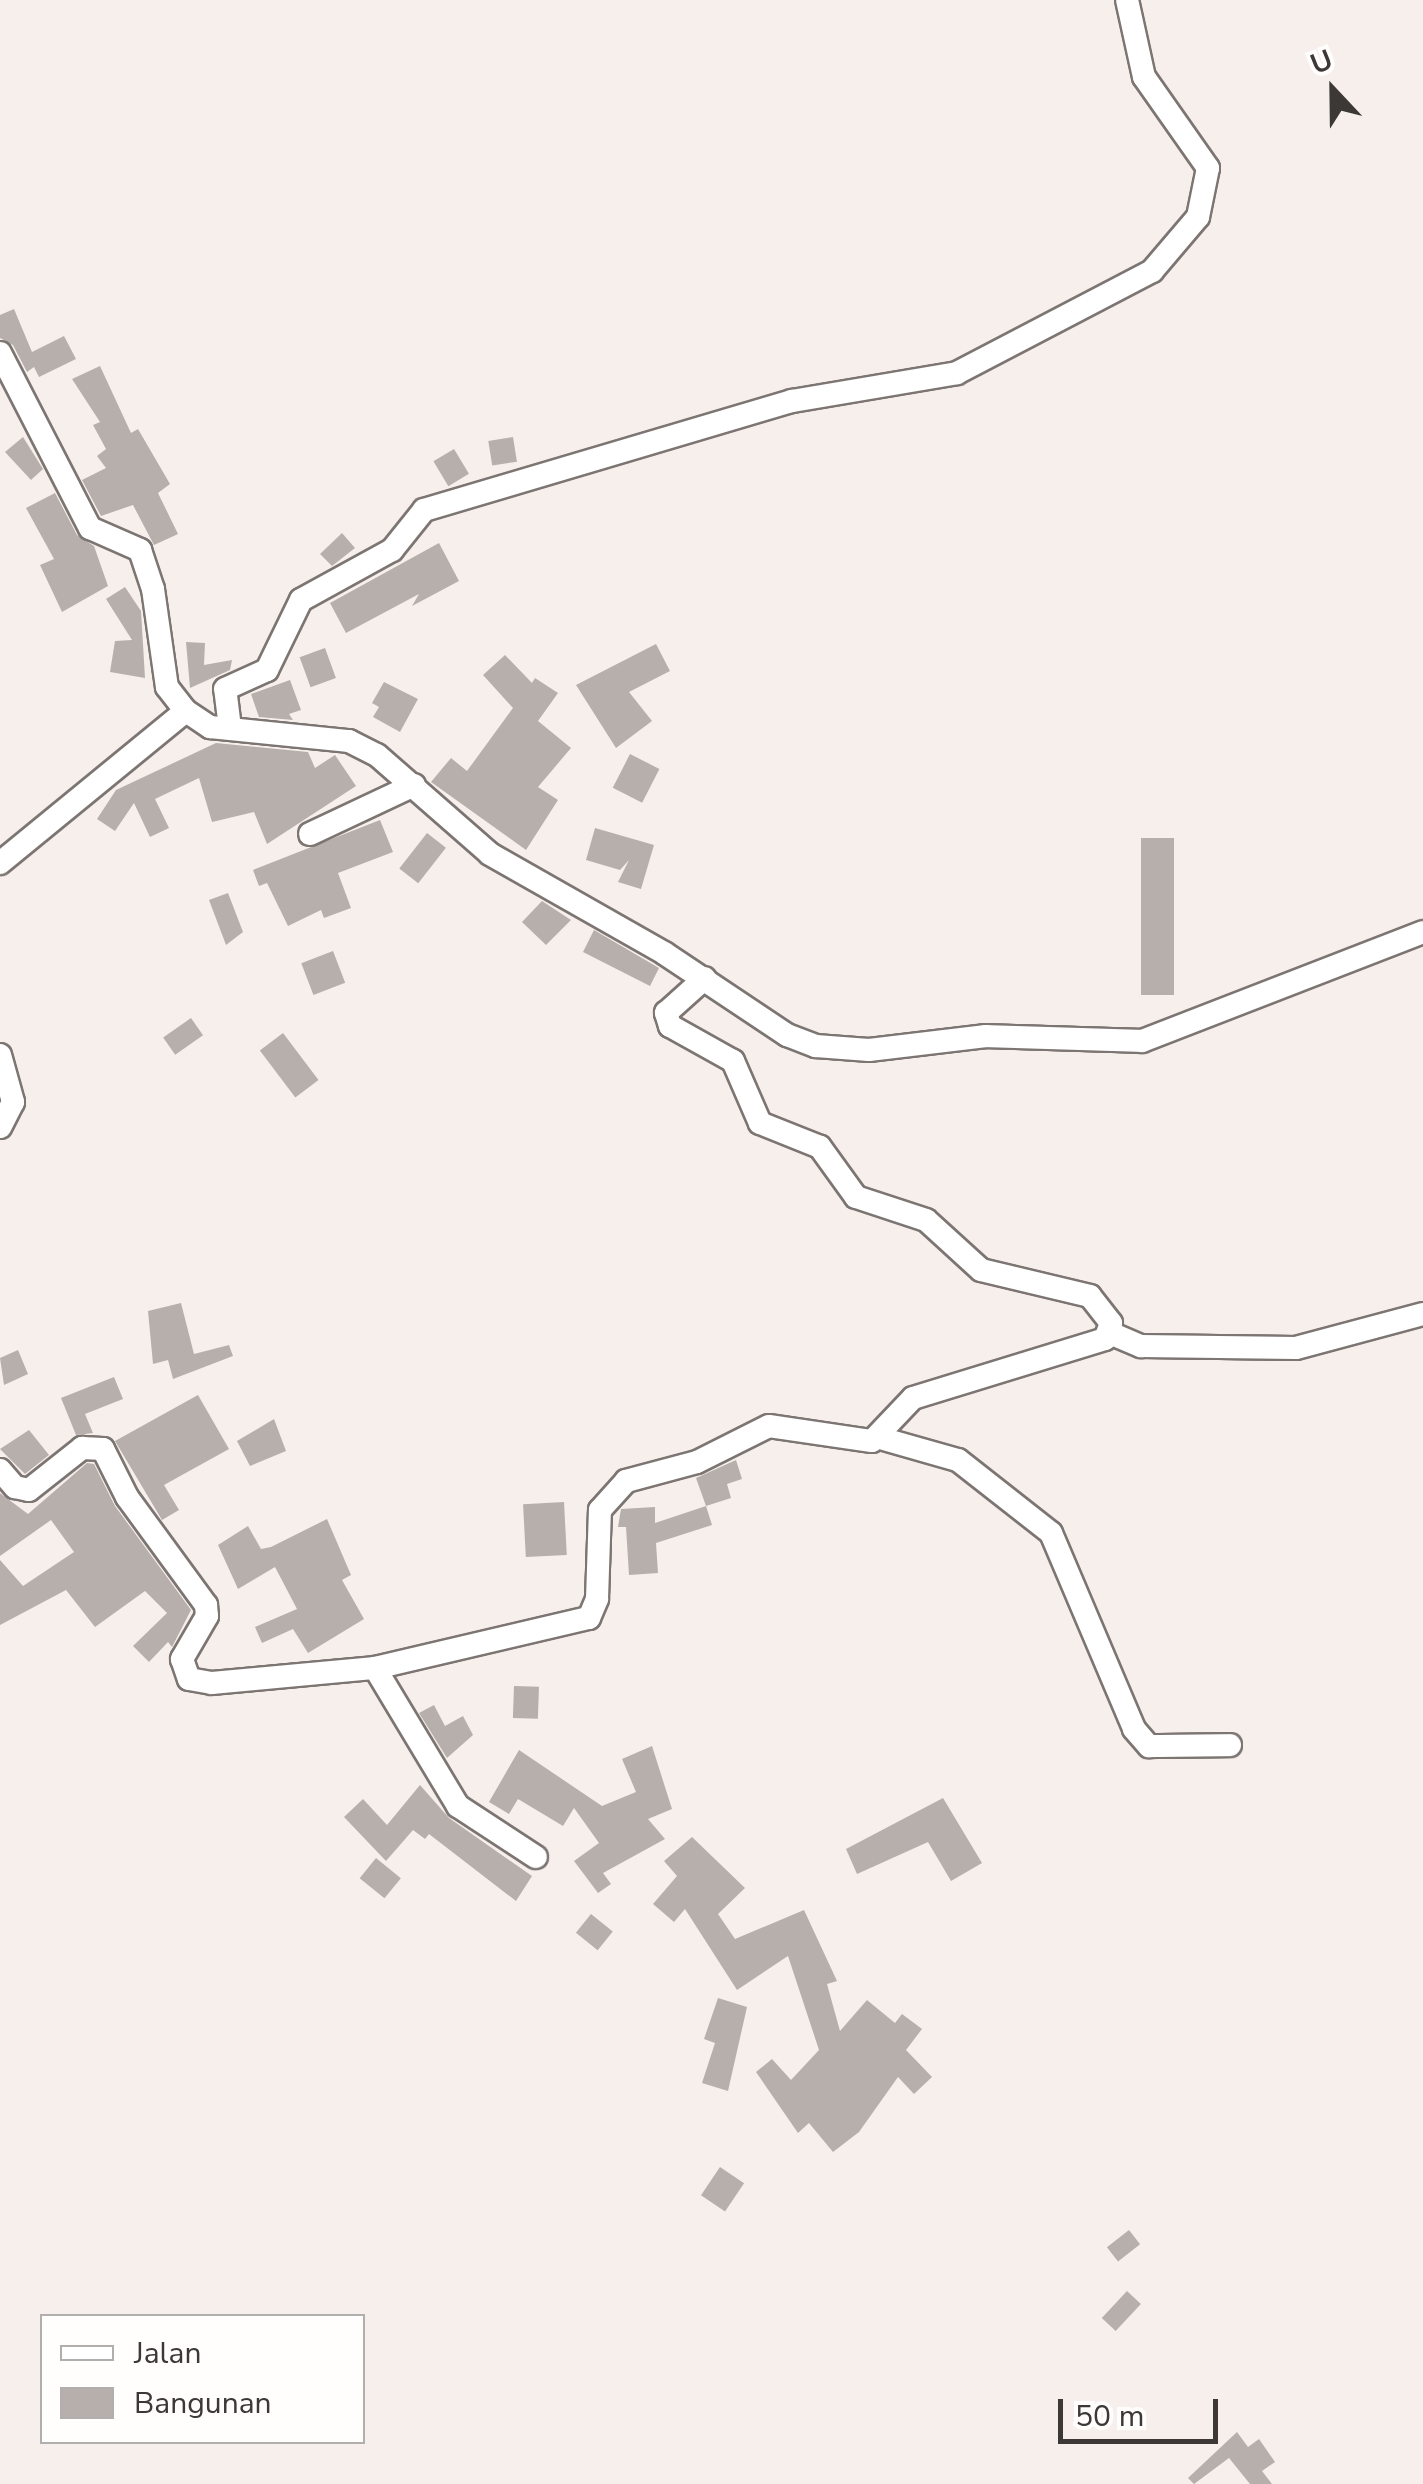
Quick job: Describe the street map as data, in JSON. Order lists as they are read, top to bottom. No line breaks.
{"legend":["Jalan","Bangunan"],"scale_bar":"50 m","north":"top"}
